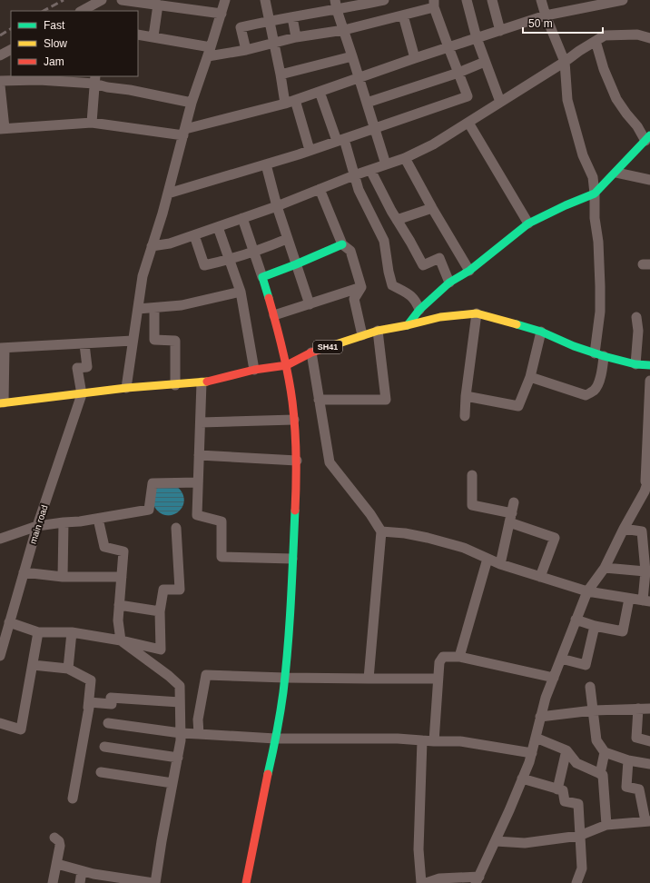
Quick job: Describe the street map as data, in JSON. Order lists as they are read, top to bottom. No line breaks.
{"streets":{"street":["SH41","main road"]},"crossings":[["SH41","main road"]],"legend":["Fast","Slow","Jam"],"scale_bar":"50 m"}
